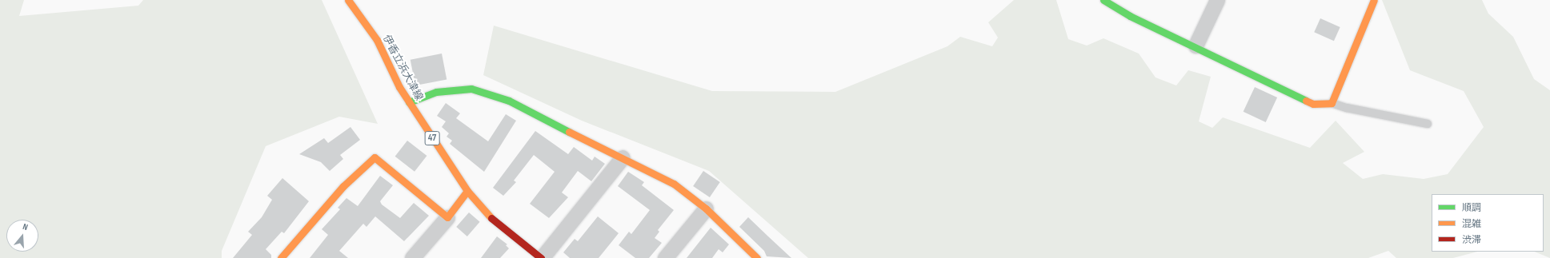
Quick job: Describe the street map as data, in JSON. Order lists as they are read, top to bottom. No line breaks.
{"streets":{"street":["伊香立浜大津線","47"]},"legend":["順調","混雑","渋滞"],"north":"top"}
